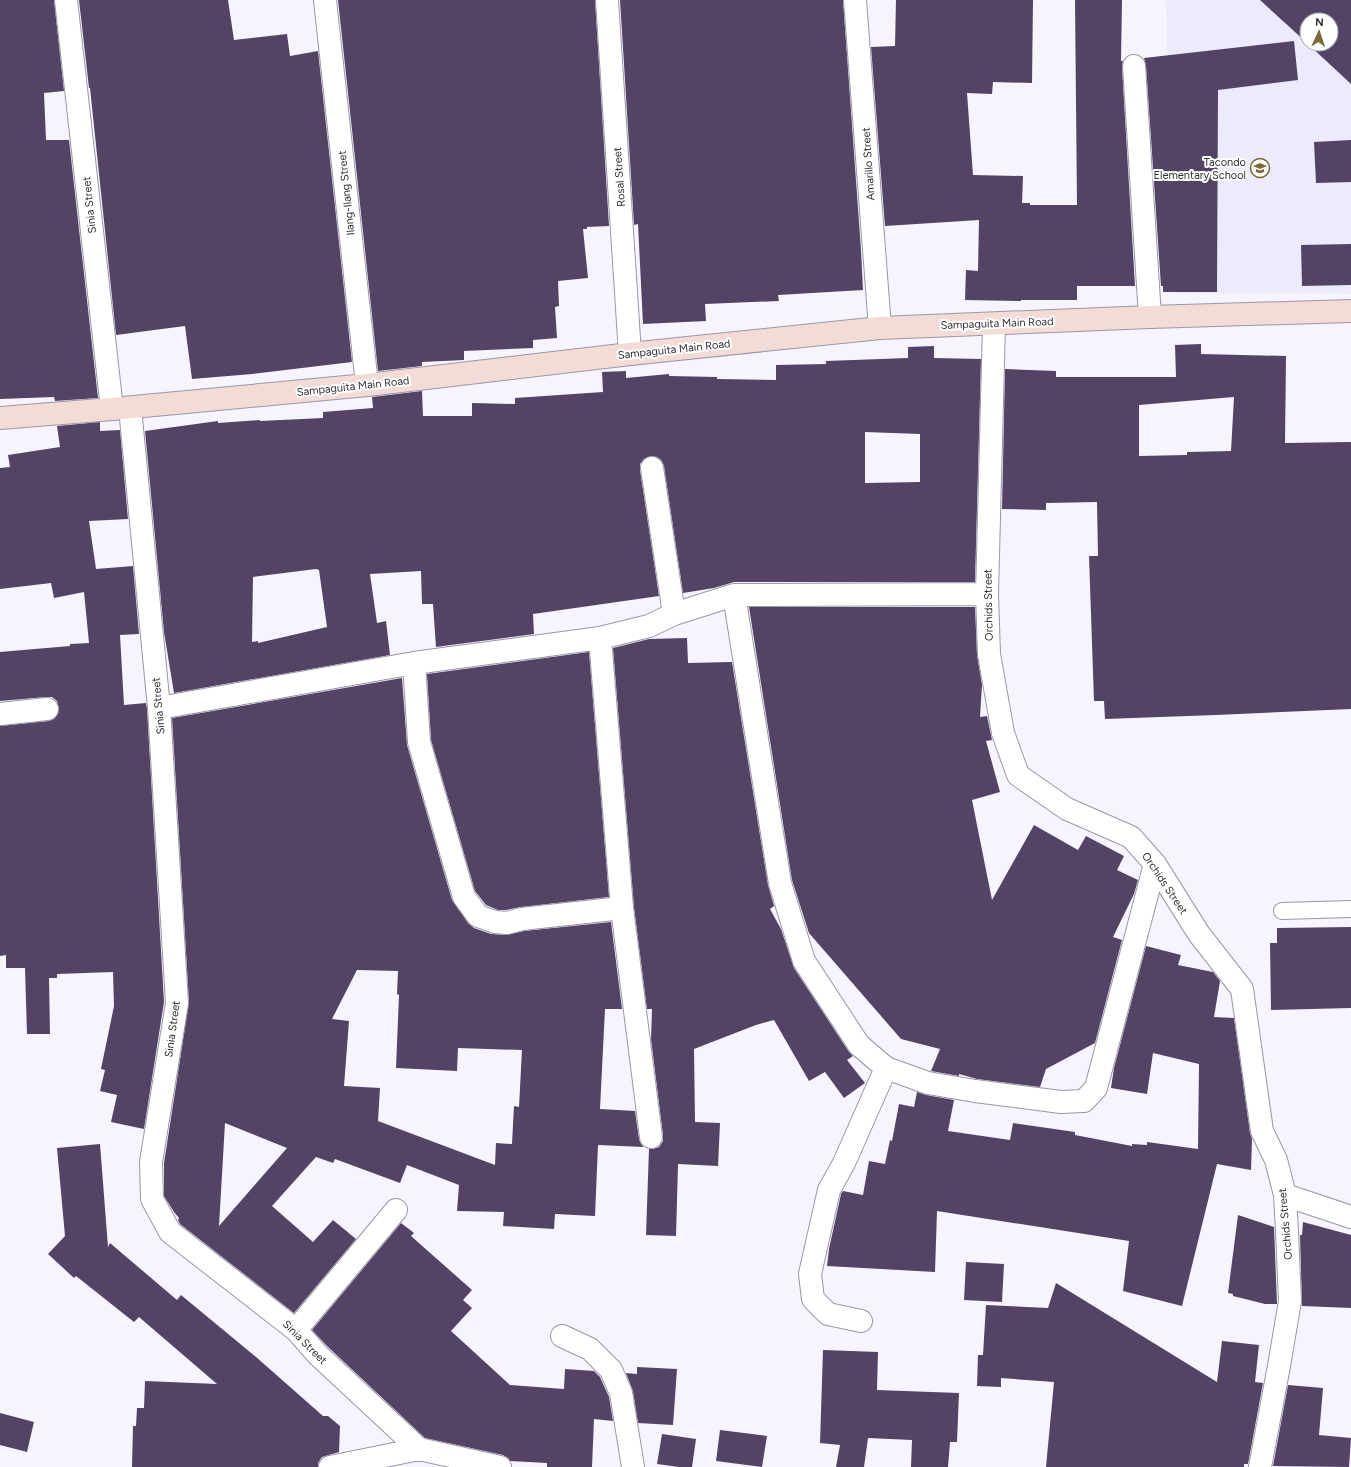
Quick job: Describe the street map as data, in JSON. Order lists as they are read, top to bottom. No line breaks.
{"streets":{"street":["Amarillo Street","Rosal Street","Ilang-Ilang Street","Sinia Street","Sampaguita Main Road","Orchids Street"]},"crossings":[["Amarillo Street","Sampaguita Main Road"],["Rosal Street","Sampaguita Main Road"],["Ilang-Ilang Street","Sampaguita Main Road"],["Sinia Street","Sampaguita Main Road"],["Sampaguita Main Road","Orchids Street"]],"places":{"school or university":["Tacondo Elementary School"]},"north":"top"}
